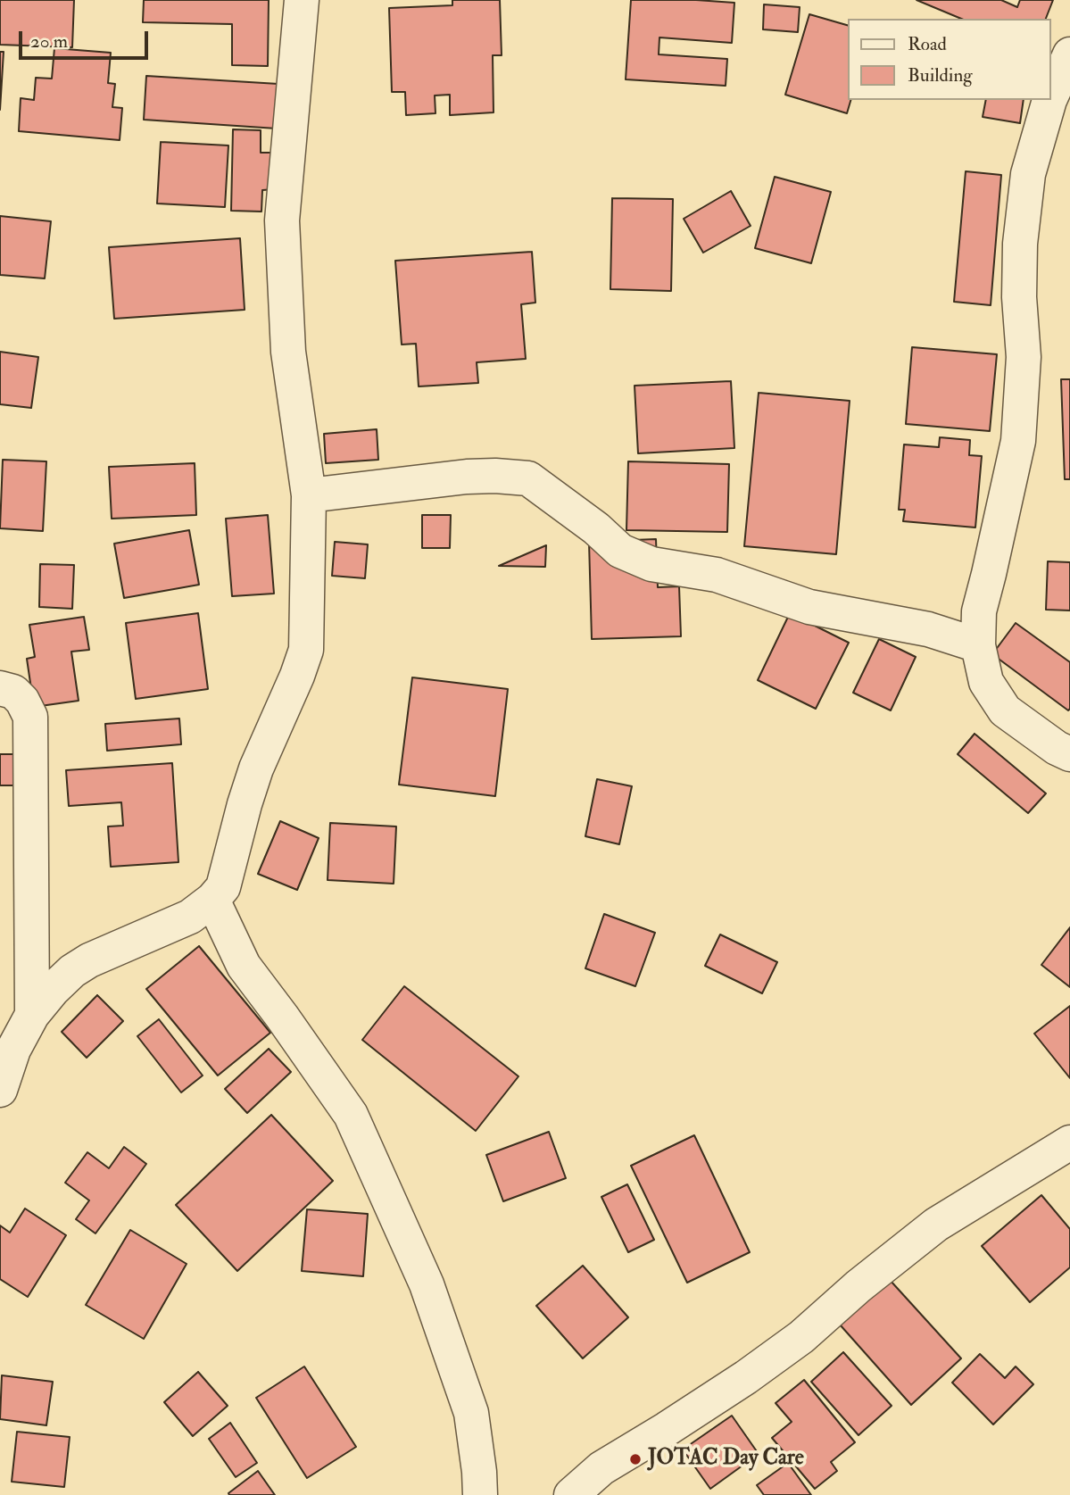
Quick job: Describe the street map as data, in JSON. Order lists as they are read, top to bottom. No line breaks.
{"places":["JOTAC Day Care"],"legend":["Road","Building"],"scale_bar":"20 m"}
